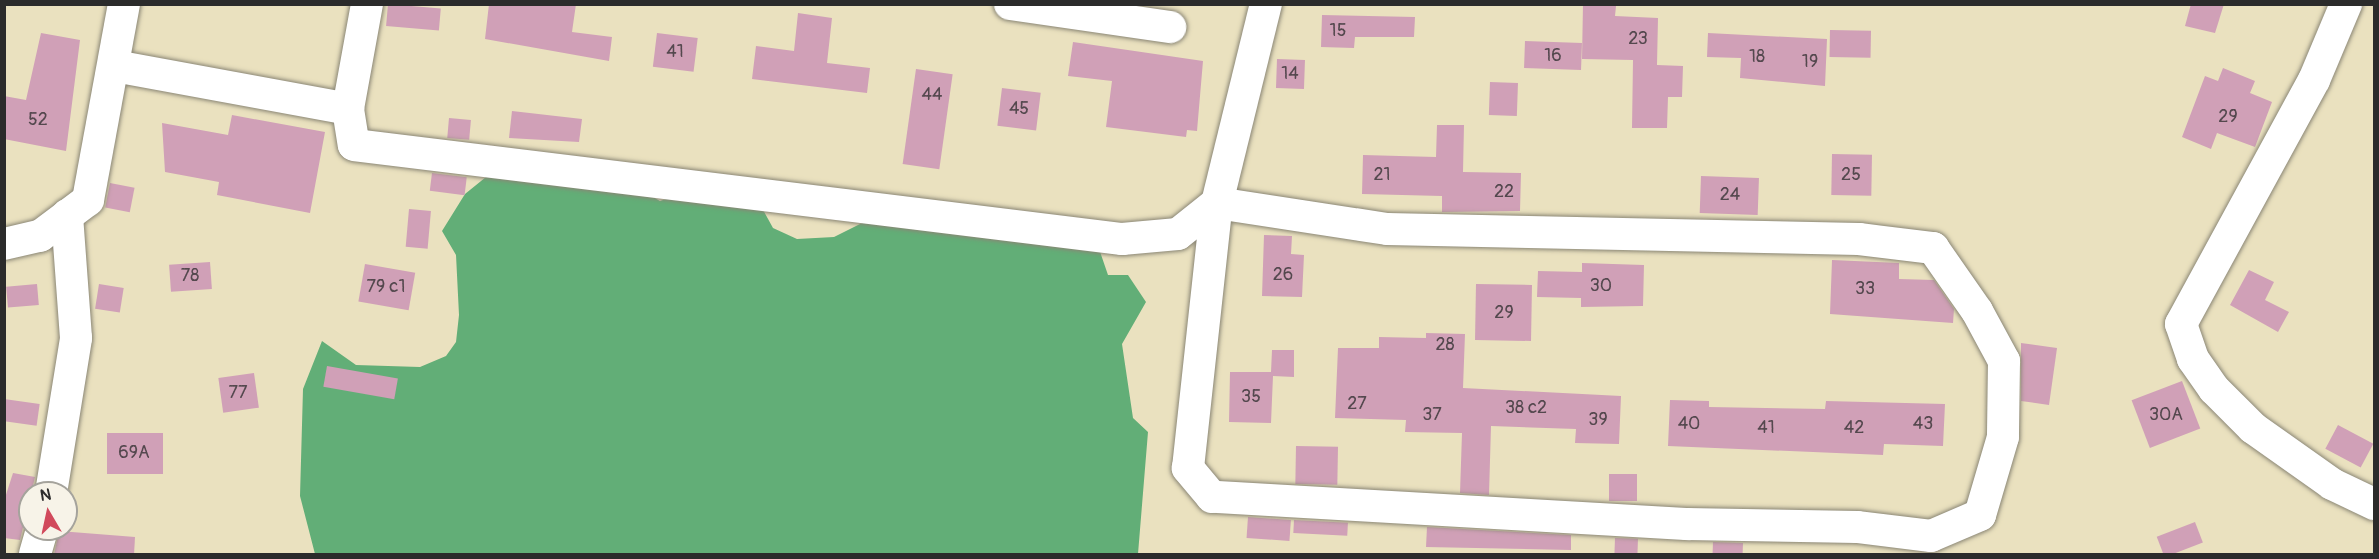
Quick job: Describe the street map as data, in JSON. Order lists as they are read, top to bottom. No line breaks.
{"house_numbers":["15","23","41","16","18","19","14","44","45","29","52","21","25","22","24","26","78","30","79 с1","33","29","28","77","35","27","38 с2","37","30А","39","40","43","41","42","69А"],"north":"top"}
